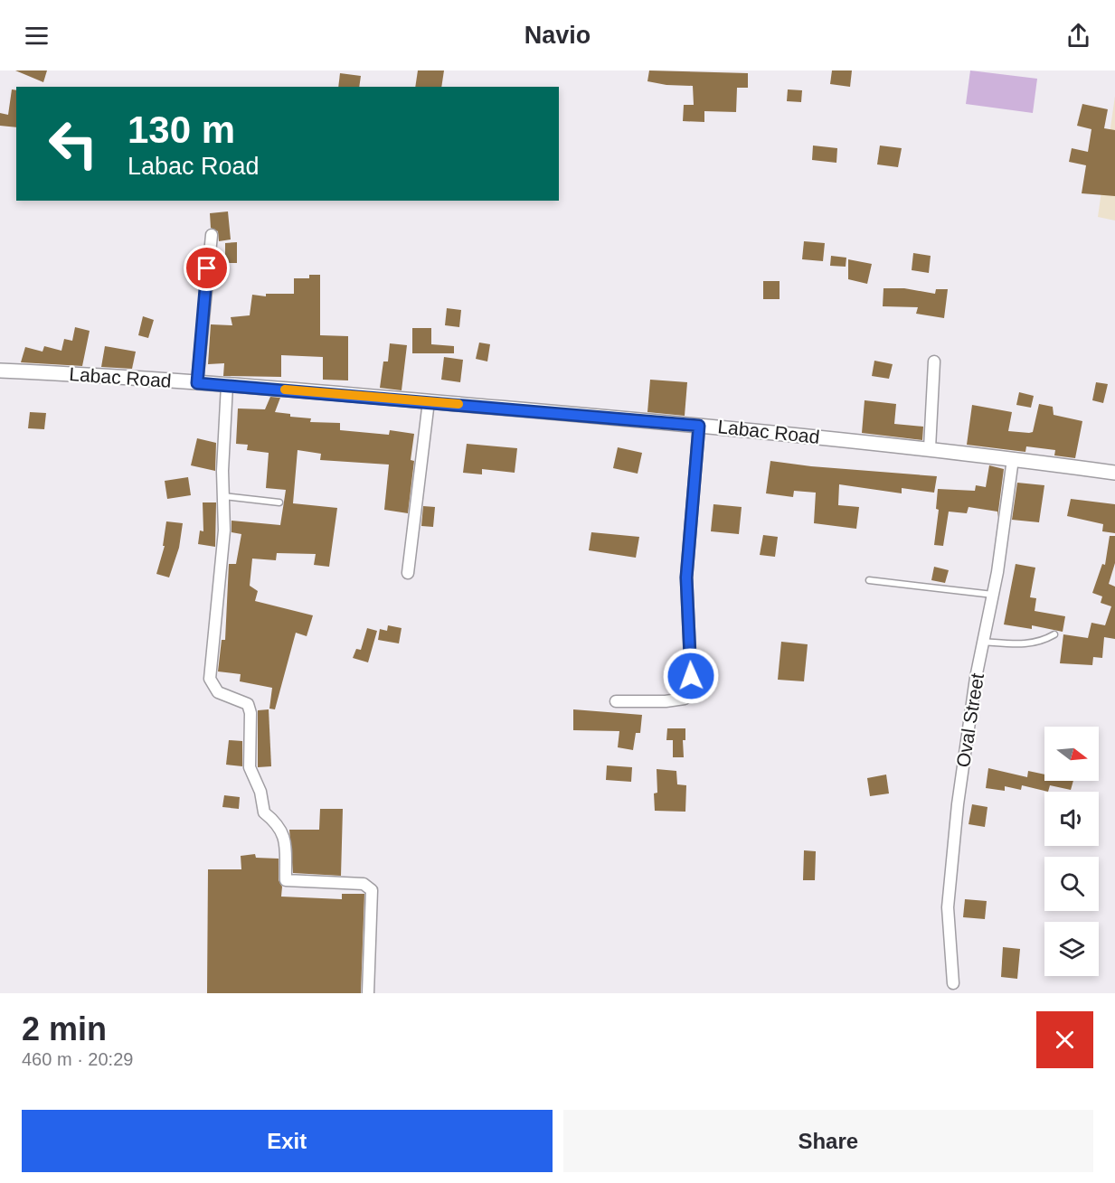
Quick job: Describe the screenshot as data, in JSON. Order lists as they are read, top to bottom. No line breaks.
{"streets":{"street":["Labac Road","Oval Street"]},"crossings":[["Labac Road","Oval Street"]],"north":"right","page":{"header":"Navio","turn":["130 m","Labac Road"],"heading":["2 min","460 m · 20:29"],"buttons":["Exit","Share"]}}
